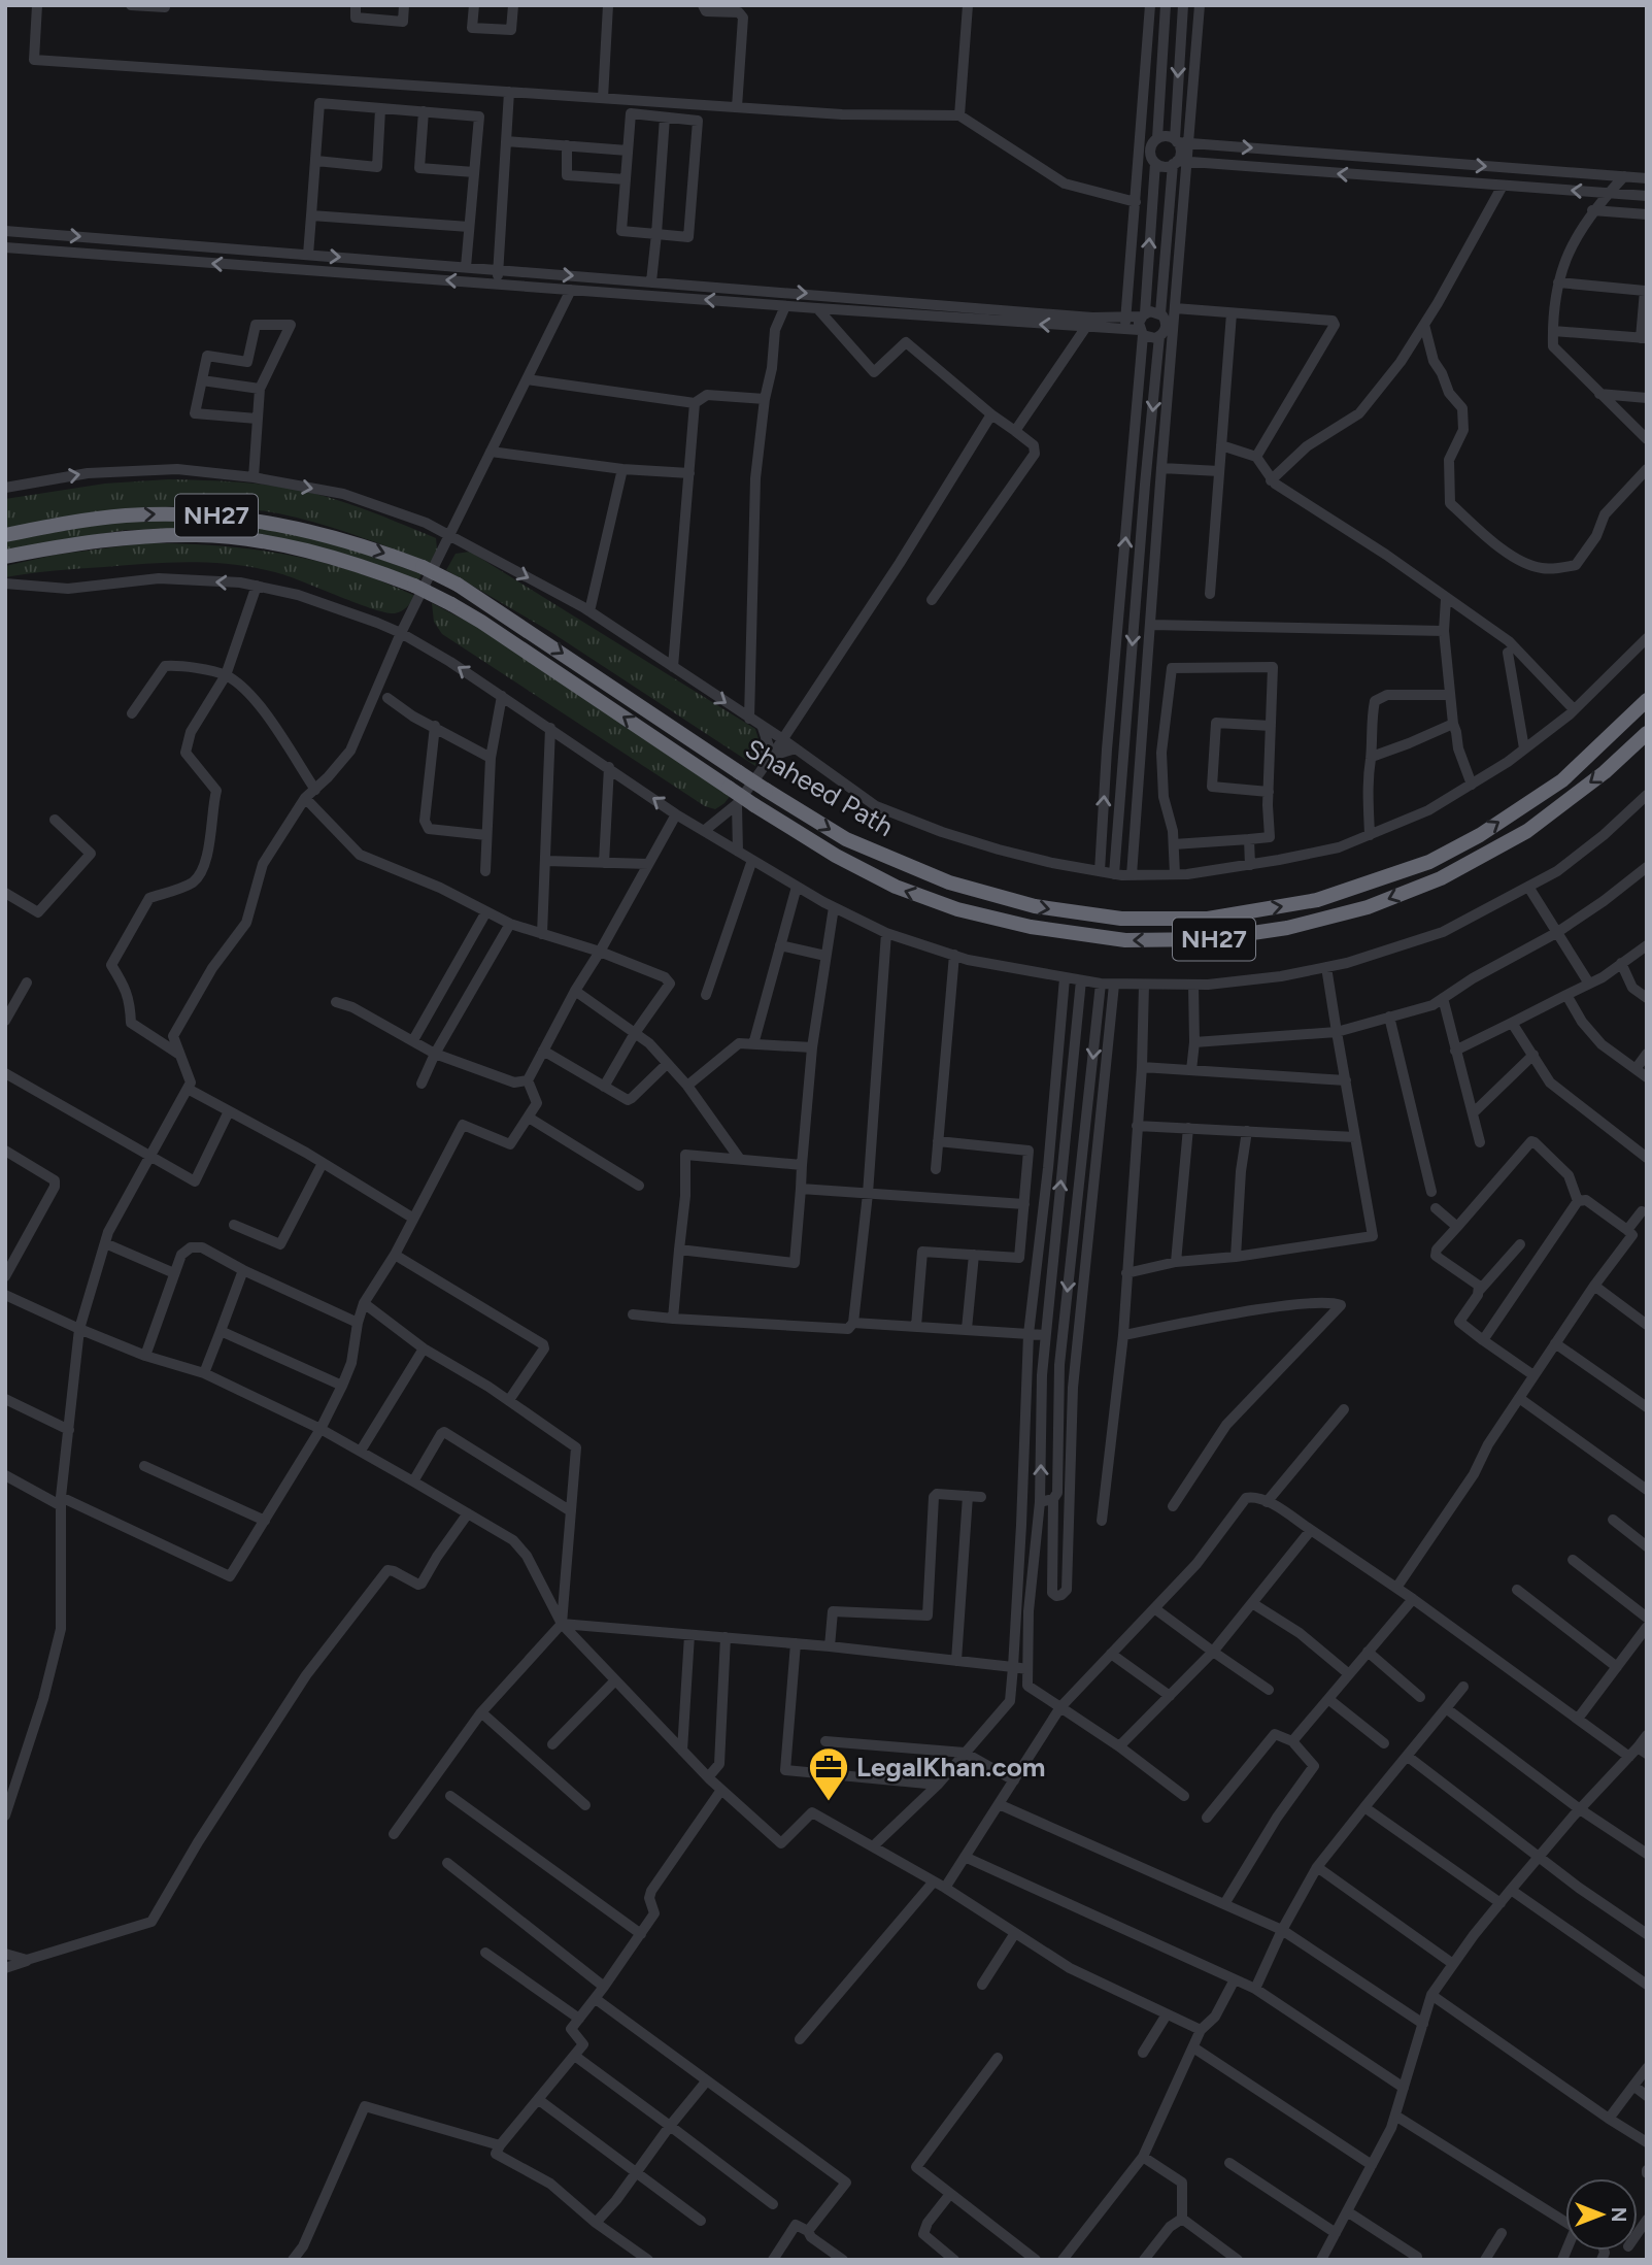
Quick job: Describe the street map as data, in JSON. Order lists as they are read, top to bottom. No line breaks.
{"streets":{"highway":["NH27","Shaheed Path"]},"places":{"office":["LegalKhan.com"]},"north":"right"}
